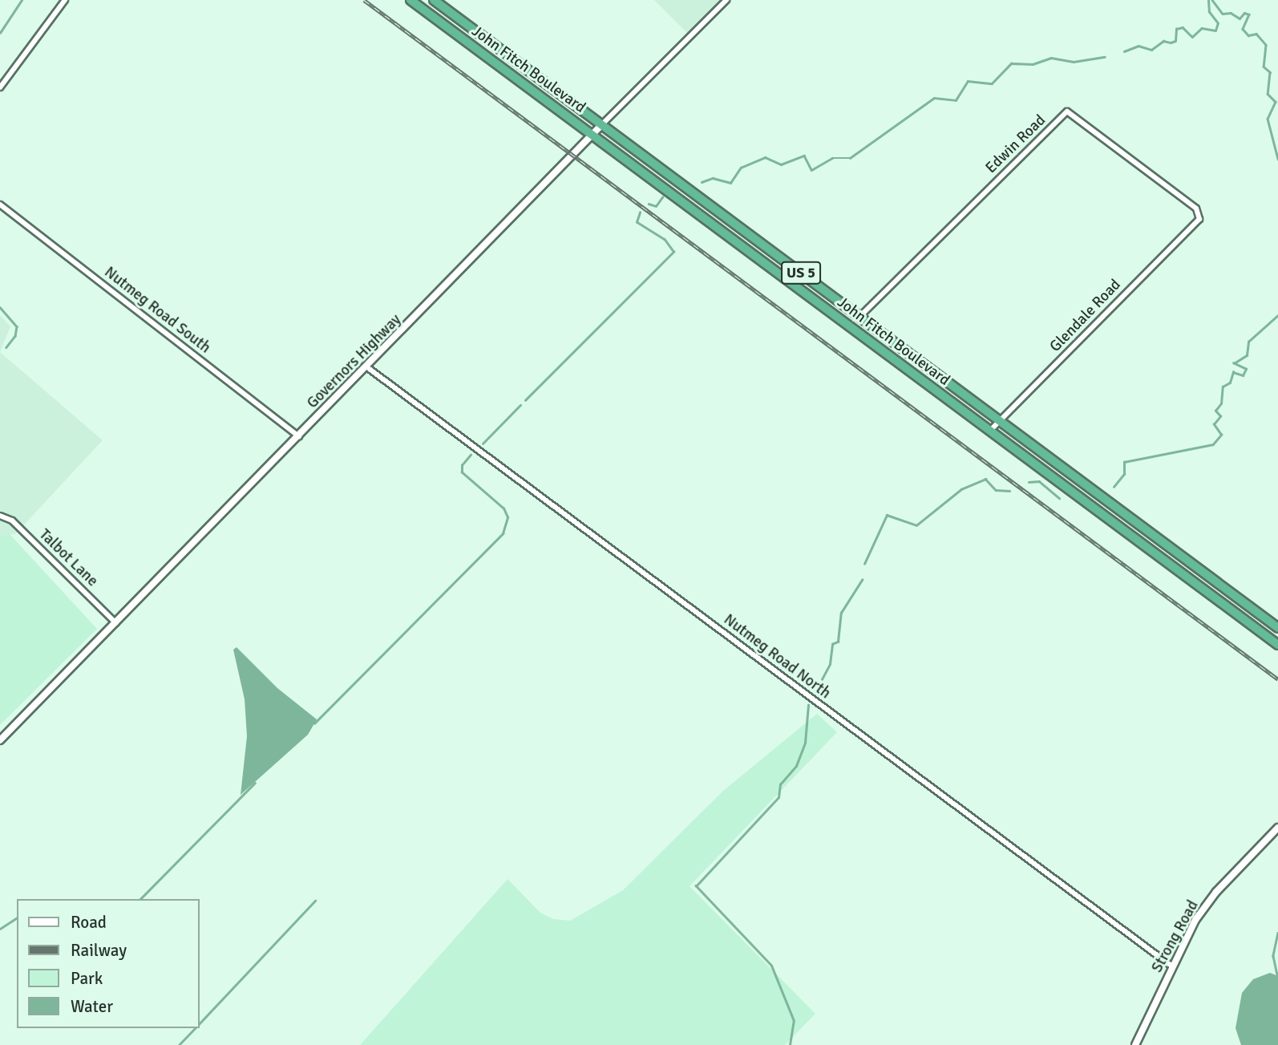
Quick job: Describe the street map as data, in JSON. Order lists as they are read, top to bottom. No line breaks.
{"streets":{"highway":["John Fitch Boulevard","US 5"],"street":["Edwin Road","Nutmeg Road South","Glendale Road","Governors Highway","Talbot Lane","Nutmeg Road North","Strong Road"]},"crossings":[["John Fitch Boulevard","Edwin Road"],["John Fitch Boulevard","Glendale Road"],["John Fitch Boulevard","Governors Highway"],["Edwin Road","Glendale Road"],["Nutmeg Road South","Governors Highway"],["Governors Highway","Talbot Lane"],["Governors Highway","Nutmeg Road North"],["Nutmeg Road North","Strong Road"]],"legend":["Road","Railway","Park","Water"]}
